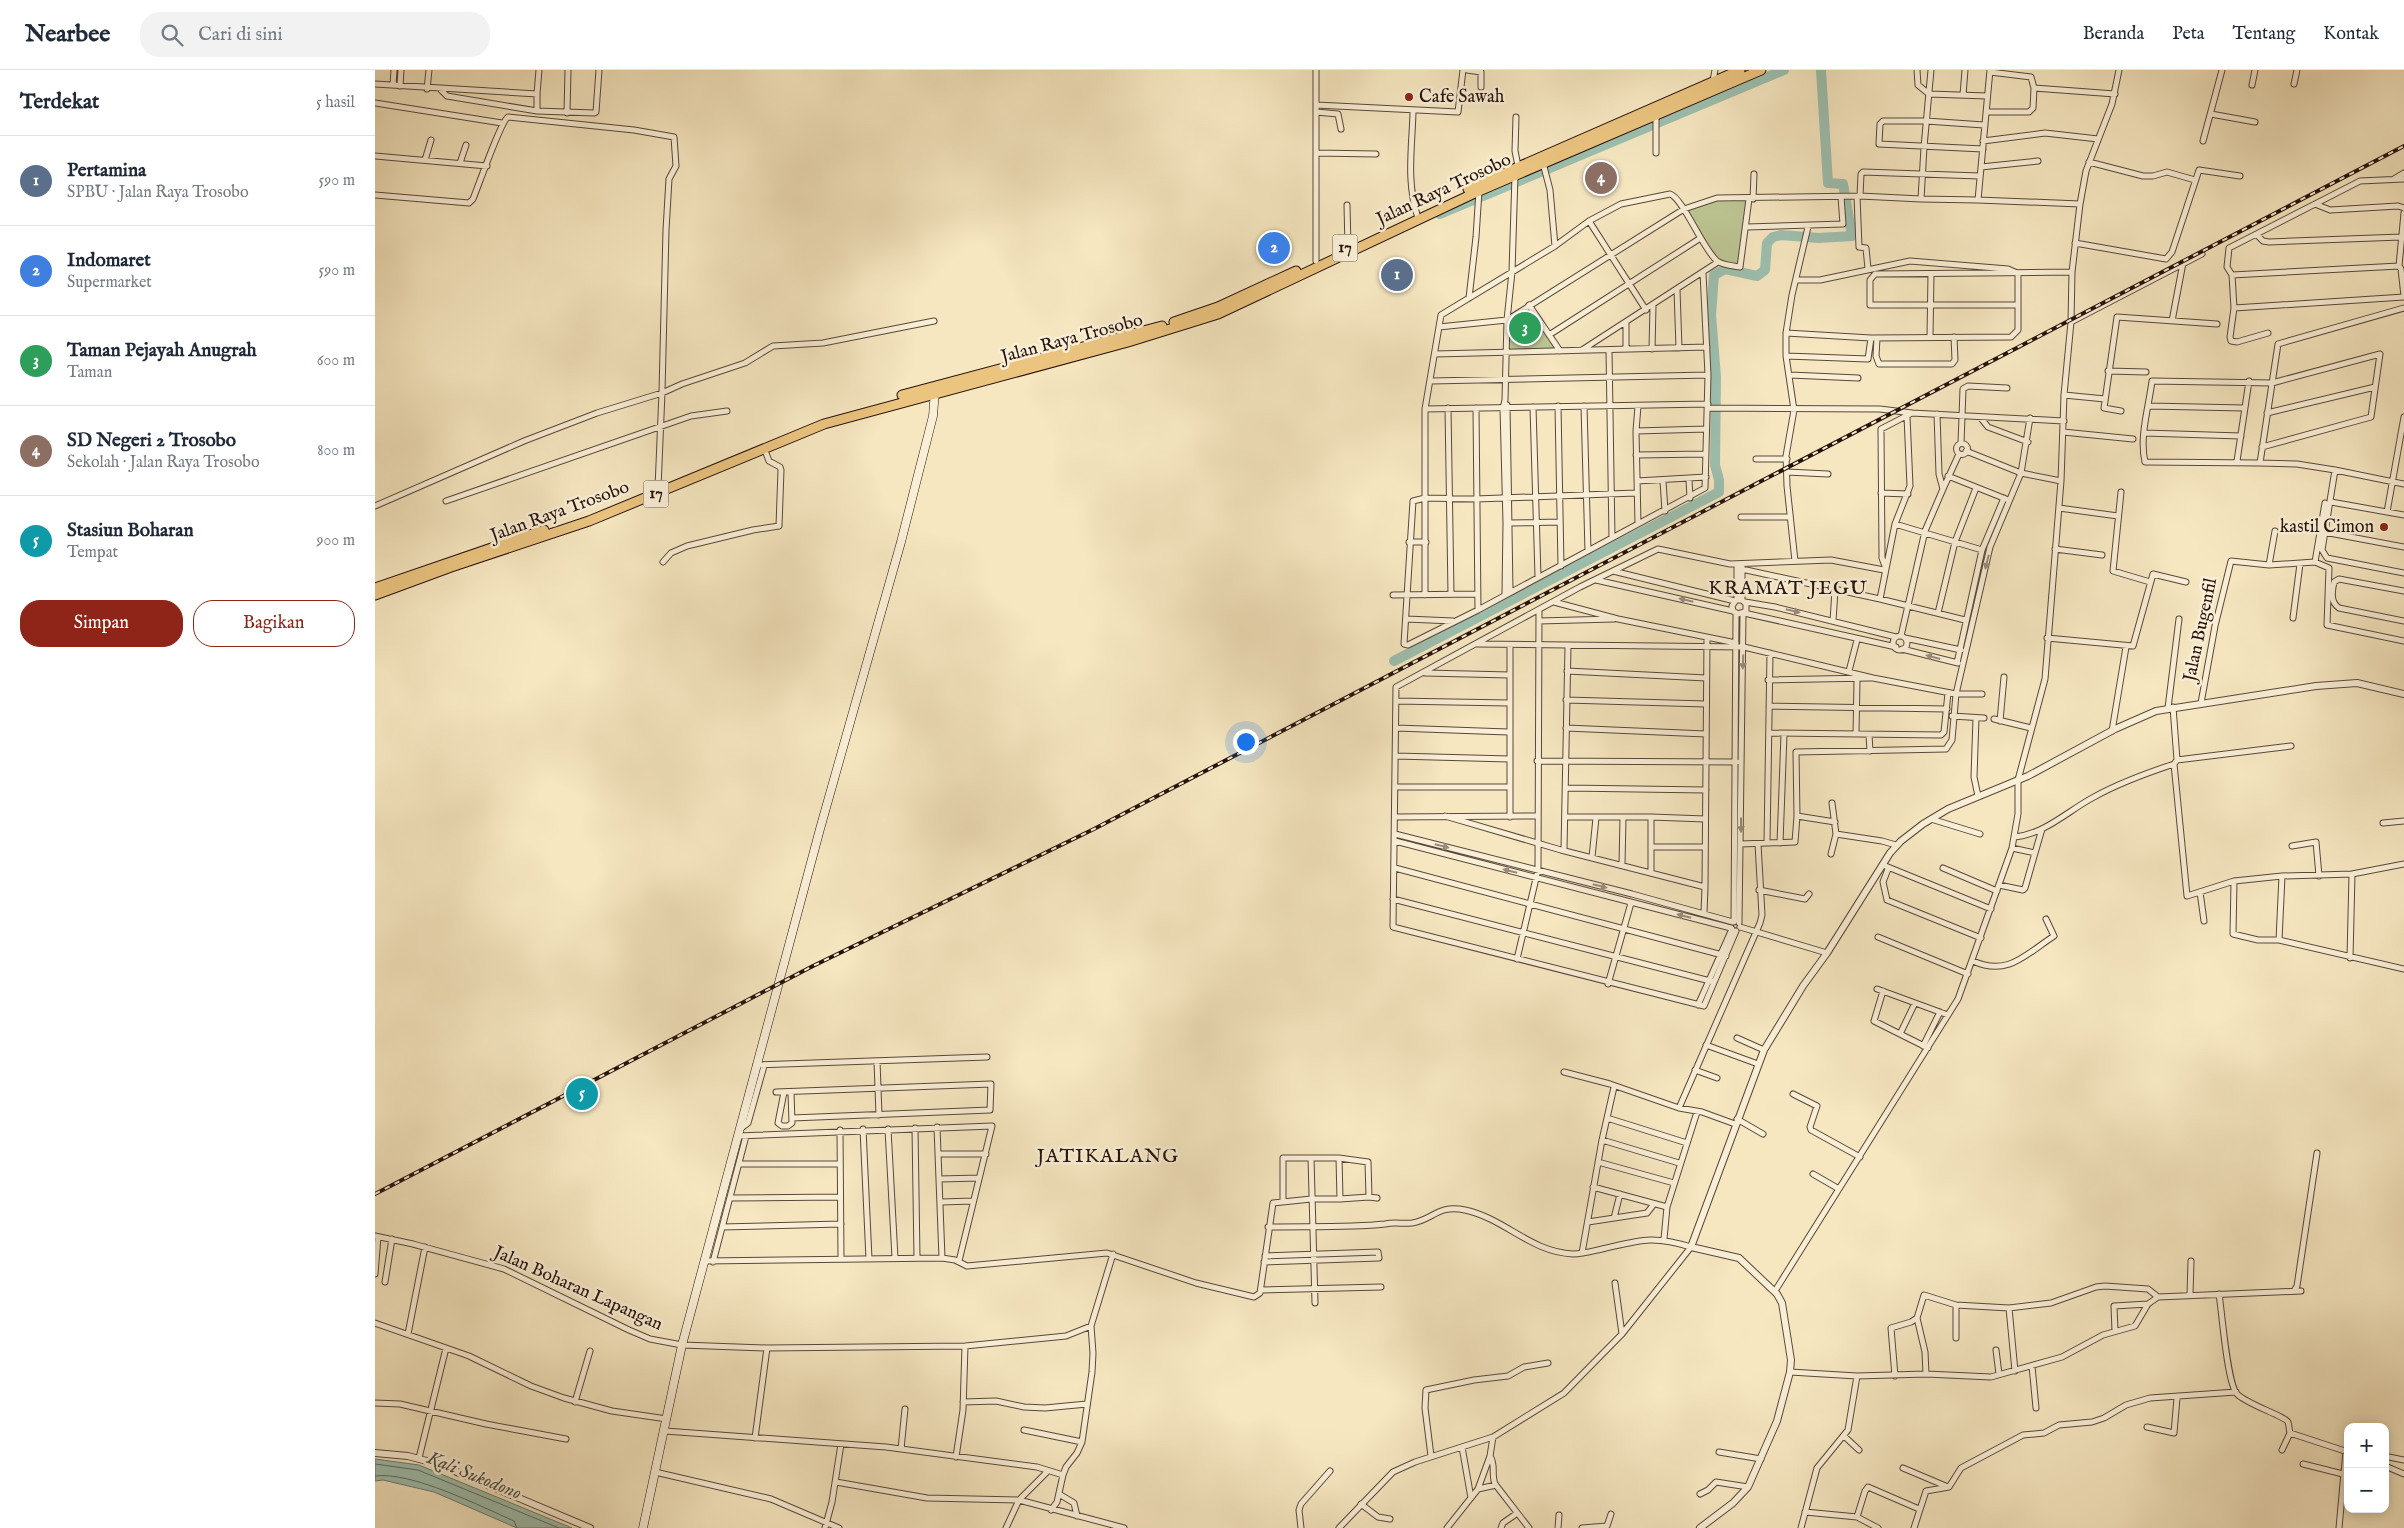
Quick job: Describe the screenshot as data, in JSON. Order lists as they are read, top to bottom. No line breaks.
{"streets":{"highway":["Jalan Raya Trosobo","17"],"street":["Jalan Bugenfil","Jalan Boharan Lapangan"]},"districts":["KRAMAT JEGU","JATIKALANG"],"water":["Kali Sukodono"],"places":["Cafe Sawah","kastil Cimon"],"page":{"header":"Nearbee","search":"Cari di sini","nav":["Beranda","Peta","Tentang","Kontak"],"heading":["Terdekat","5 hasil"],"list":[{"mark":"1","name":"Pertamina","note":"SPBU · Jalan Raya Trosobo","value":"590 m"},{"mark":"2","name":"Indomaret","note":"Supermarket","value":"590 m"},{"mark":"3","name":"Taman Pejayah Anugrah","note":"Taman","value":"600 m"},{"mark":"4","name":"SD Negeri 2 Trosobo","note":"Sekolah · Jalan Raya Trosobo","value":"800 m"},{"mark":"5","name":"Stasiun Boharan","note":"Tempat","value":"900 m"}],"pins":["4","2","1","3","5"],"buttons":["Simpan","Bagikan"],"map_buttons":["+","−"]}}
